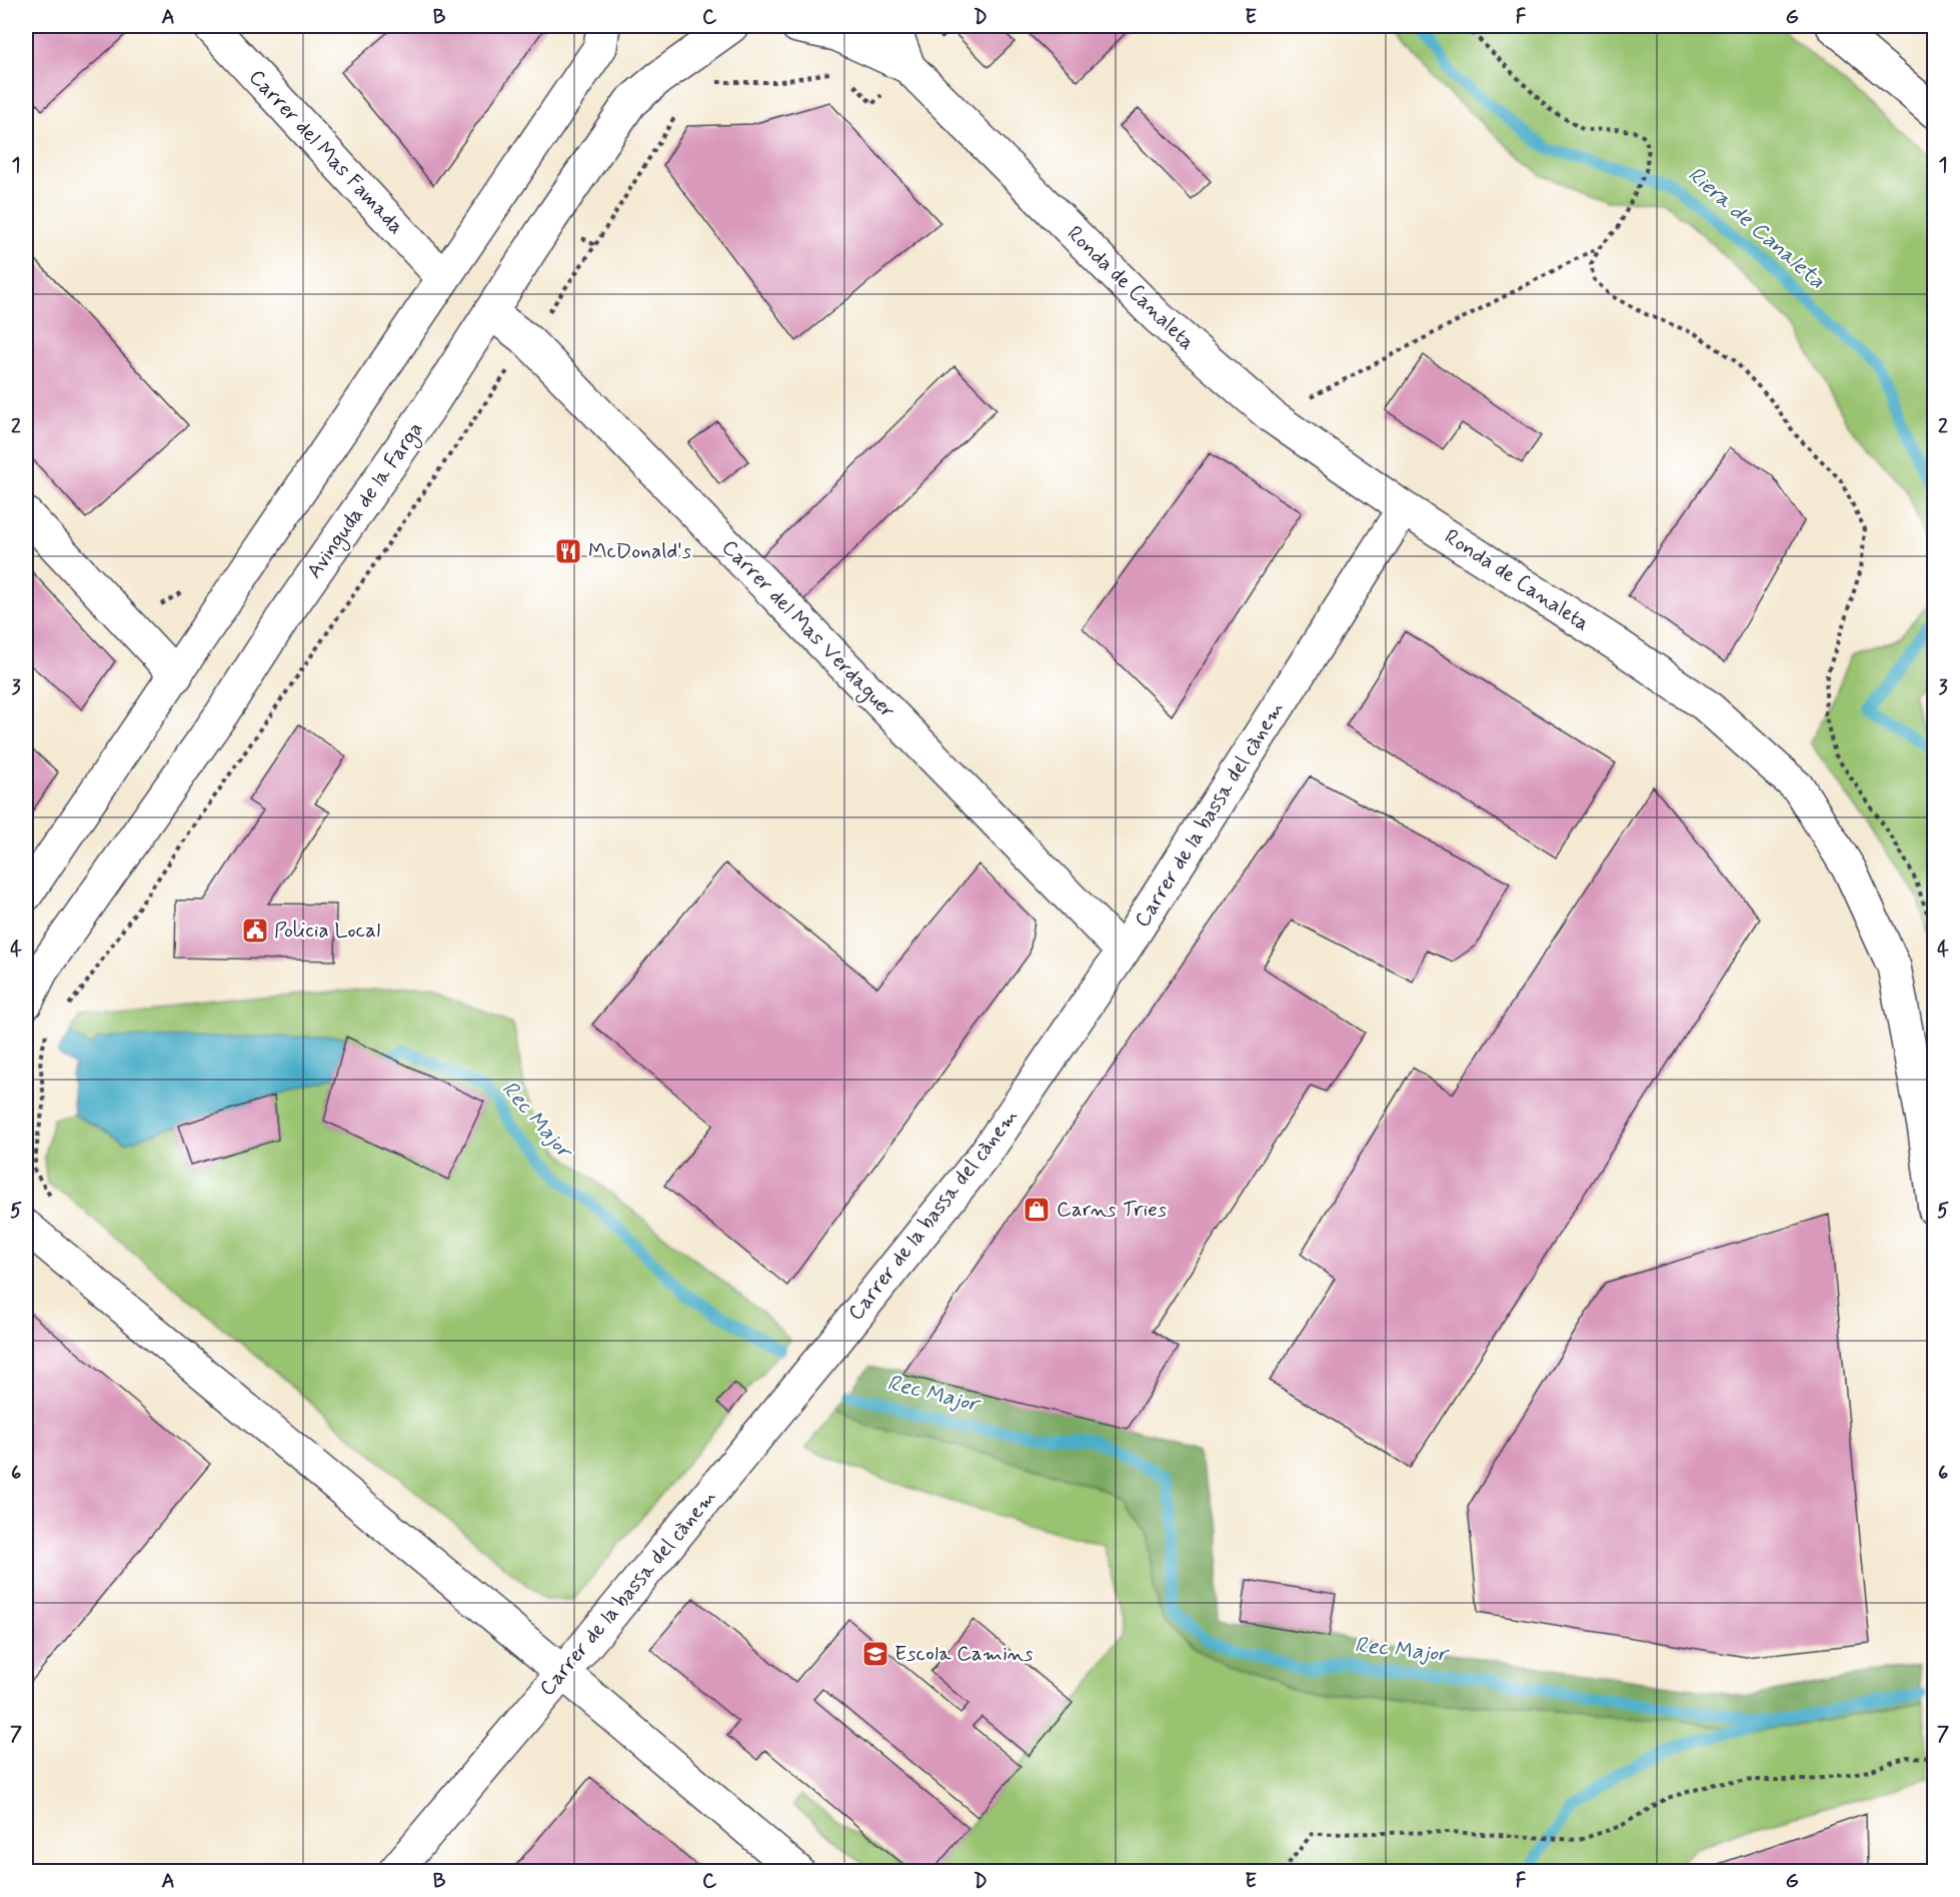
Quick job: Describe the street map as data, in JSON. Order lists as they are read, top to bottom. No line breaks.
{"streets":{"street":["Carrer del Mas Famada","Ronda de Canaleta","Avinguda de la Farga","Carrer del Mas Verdaguer","Carrer de la bassa del cànem"]},"crossings":[["Ronda de Canaleta","Carrer de la bassa del cànem"],["Avinguda de la Farga","Carrer del Mas Verdaguer"],["Carrer del Mas Verdaguer","Carrer de la bassa del cànem"]],"water":["Riera de Canaleta","Rec Major"],"places":{"restaurant":["McDonald's"],"public building":["Policia Local"],"shop":["Carns Tries"],"school or university":["Escola Camins"]},"grid":{"columns":["A","B","C","D","E","F","G"],"rows":["1","2","3","4","5","6","7"]}}
